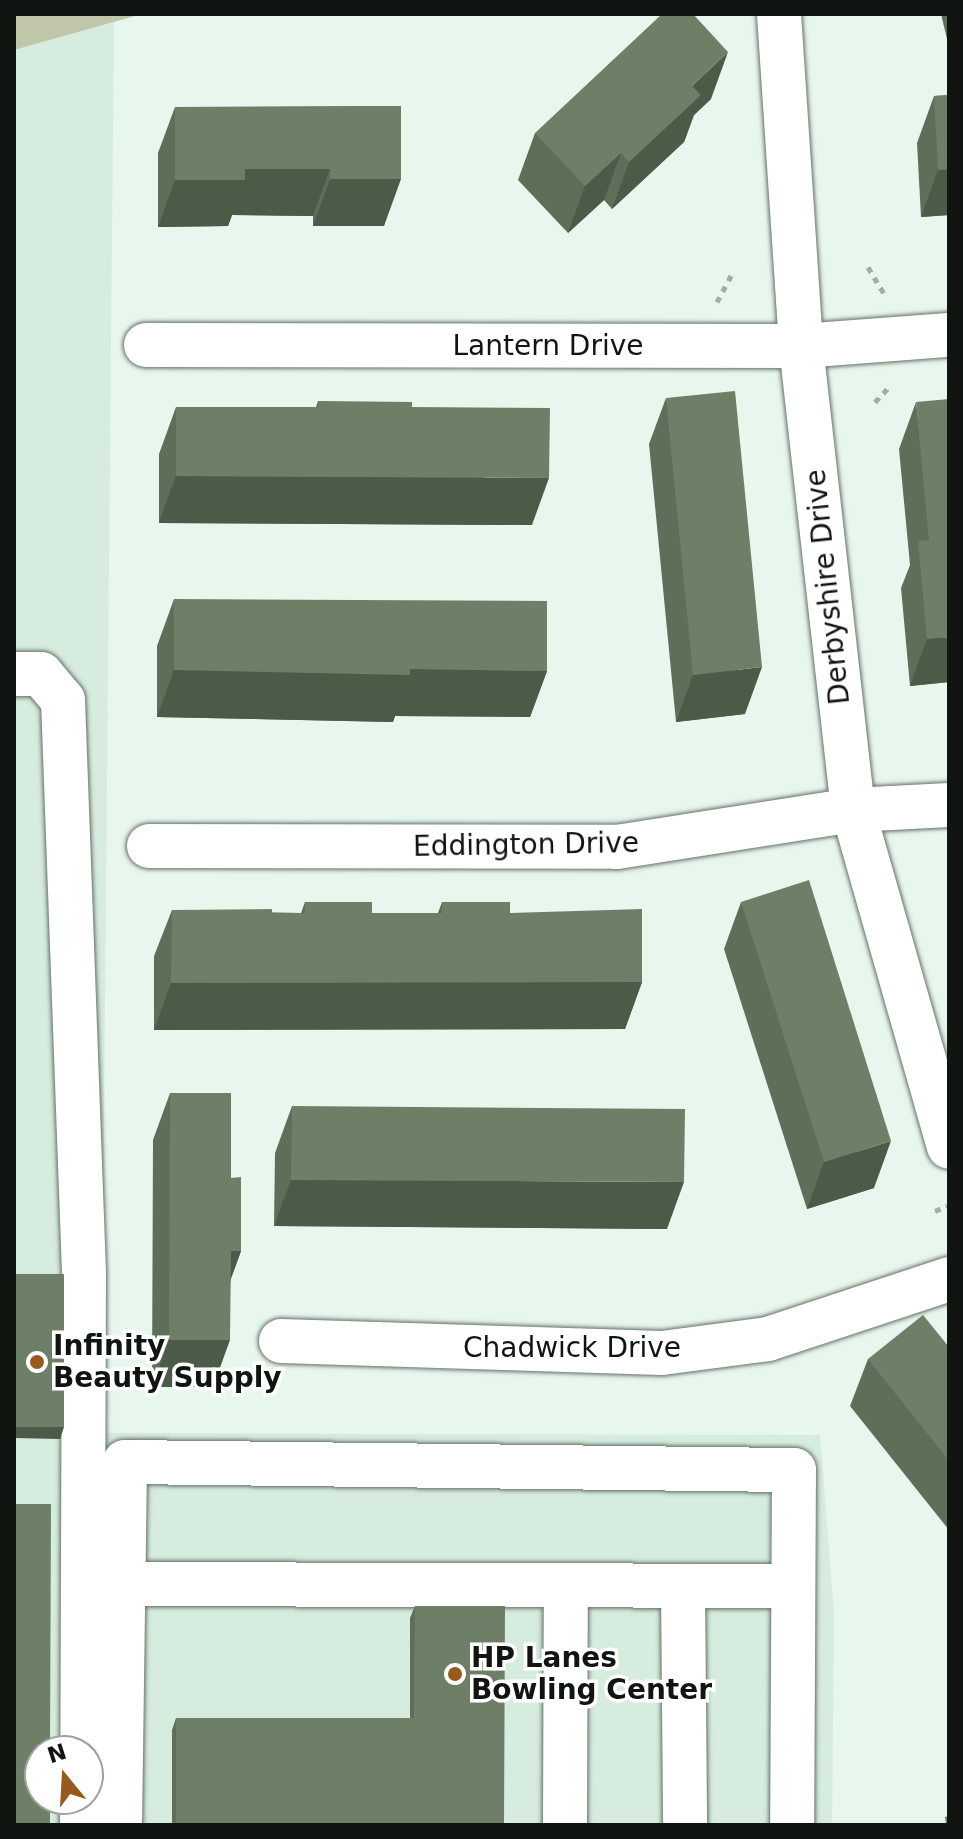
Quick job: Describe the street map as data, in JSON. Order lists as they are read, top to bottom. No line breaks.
{"streets":{"street":["Lantern Drive","Derbyshire Drive","Eddington Drive","Chadwick Drive"]},"crossings":[["Lantern Drive","Derbyshire Drive"],["Derbyshire Drive","Eddington Drive"]],"places":["Infinity Beauty Supply","HP Lanes Bowling Center"],"north":"top"}
